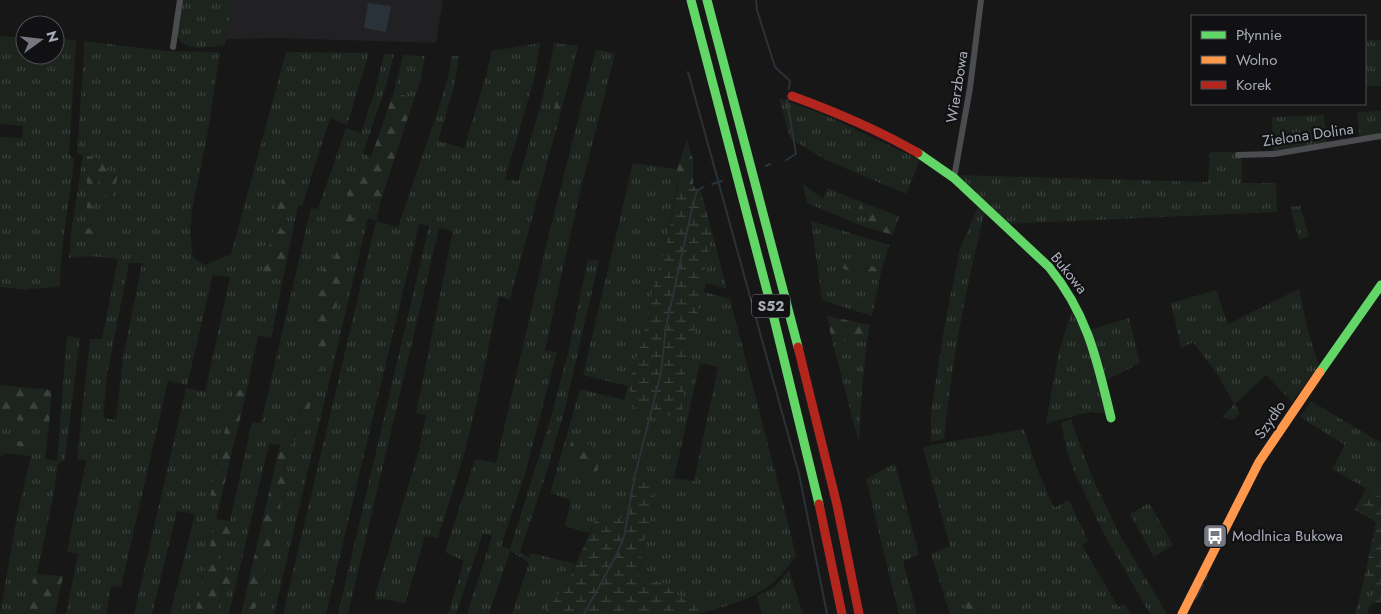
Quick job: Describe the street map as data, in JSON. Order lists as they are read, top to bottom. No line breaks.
{"streets":{"main road":["Bukowa","S52","Szydło"],"street":["Wierzbowa","Zielona Dolina"]},"crossings":[["Wierzbowa","Bukowa"]],"places":{"bus stop":["Modlnica Bukowa"]},"legend":["Płynnie","Wolno","Korek"],"north":"right"}
